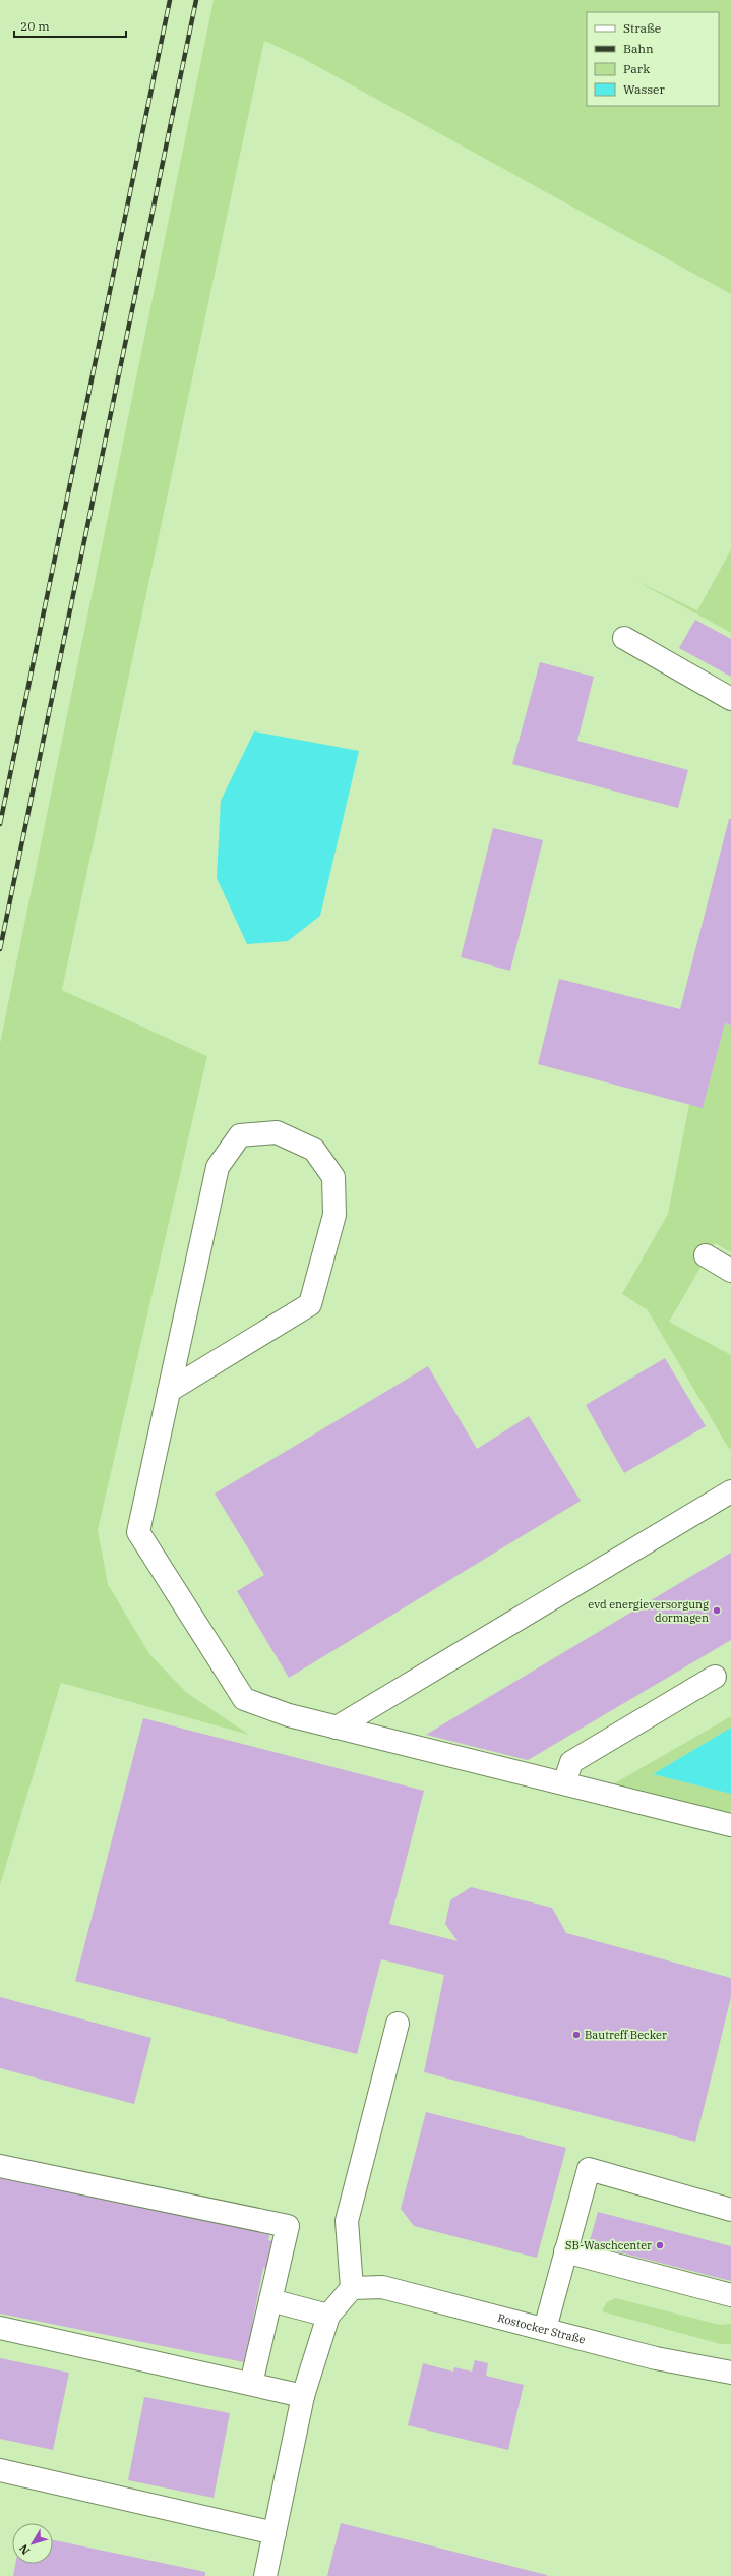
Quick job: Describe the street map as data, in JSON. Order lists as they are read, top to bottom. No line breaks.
{"streets":{"street":["Rostocker Straße"]},"places":["evd energieversorgung dormagen","Bautreff Becker","SB-Waschcenter"],"legend":["Straße","Bahn","Park","Wasser"],"scale_bar":"20 m","north":"bottom left"}
